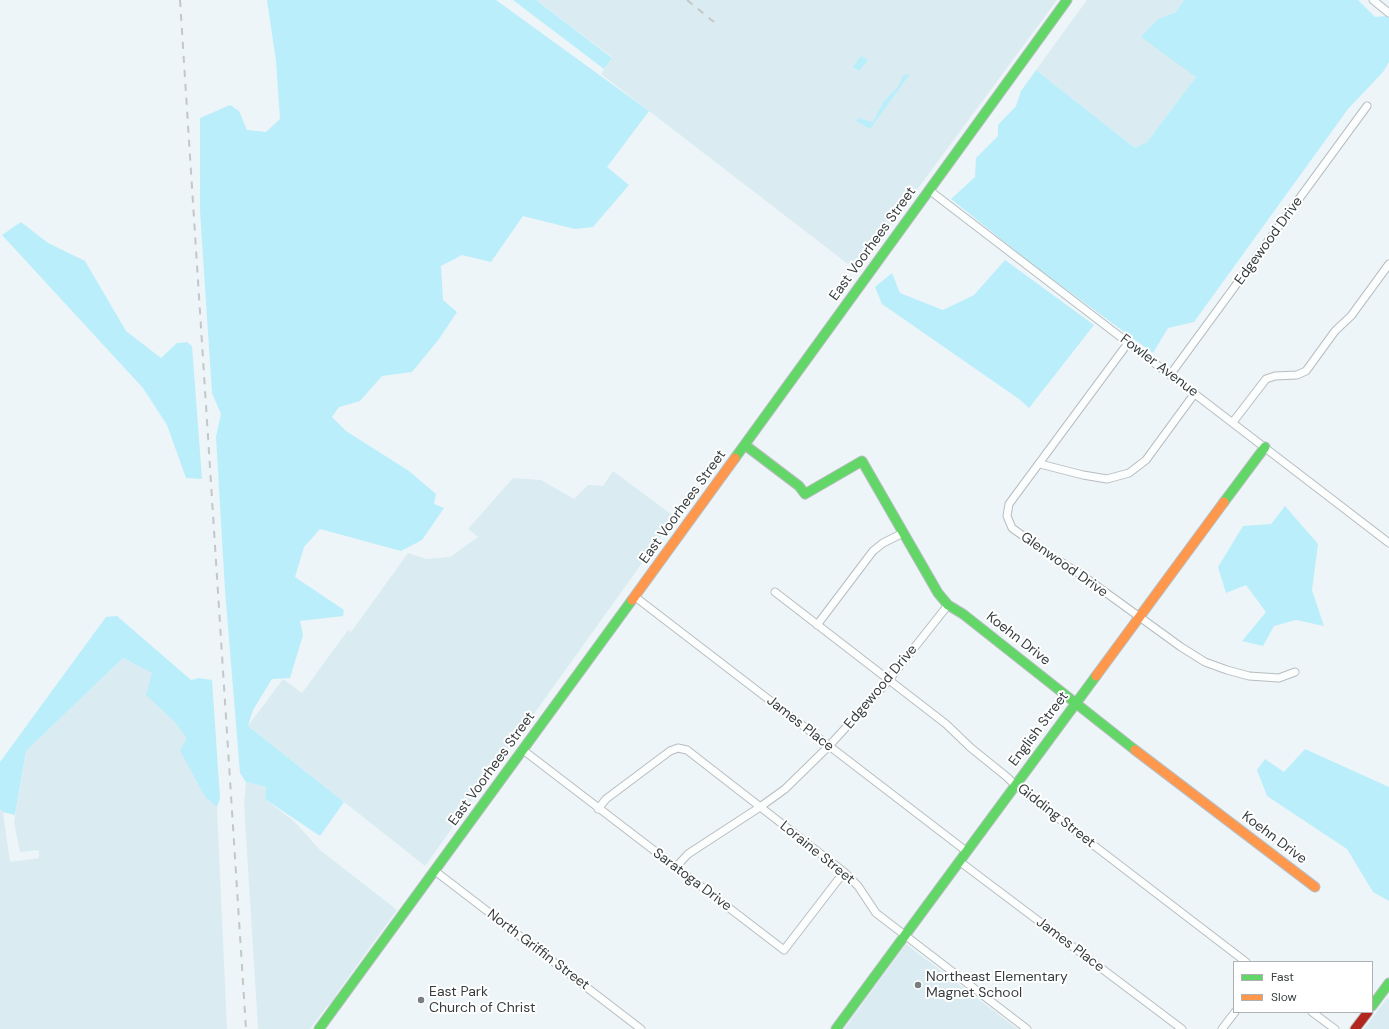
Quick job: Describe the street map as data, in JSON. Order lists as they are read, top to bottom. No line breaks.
{"streets":{"street":["Edgewood Drive","East Voorhees Street","Fowler Avenue","Glenwood Drive","Koehn Drive","James Place","English Street","Gidding Street","Loraine Street","Saratoga Drive","North Griffin Street"]},"crossings":[["Edgewood Drive","Fowler Avenue"],["Edgewood Drive","Koehn Drive"],["Edgewood Drive","James Place"],["Edgewood Drive","Gidding Street"],["Edgewood Drive","Loraine Street"],["Edgewood Drive","Saratoga Drive"],["East Voorhees Street","Fowler Avenue"],["East Voorhees Street","Koehn Drive"],["East Voorhees Street","James Place"],["East Voorhees Street","Saratoga Drive"],["East Voorhees Street","North Griffin Street"],["Fowler Avenue","Glenwood Drive"],["Fowler Avenue","English Street"],["Glenwood Drive","English Street"],["Koehn Drive","English Street"],["James Place","English Street"],["English Street","Gidding Street"],["English Street","Loraine Street"],["Loraine Street","Saratoga Drive"]],"places":["Northeast Elementary Magnet School","East Park Church of Christ"],"legend":["Fast","Slow"]}
